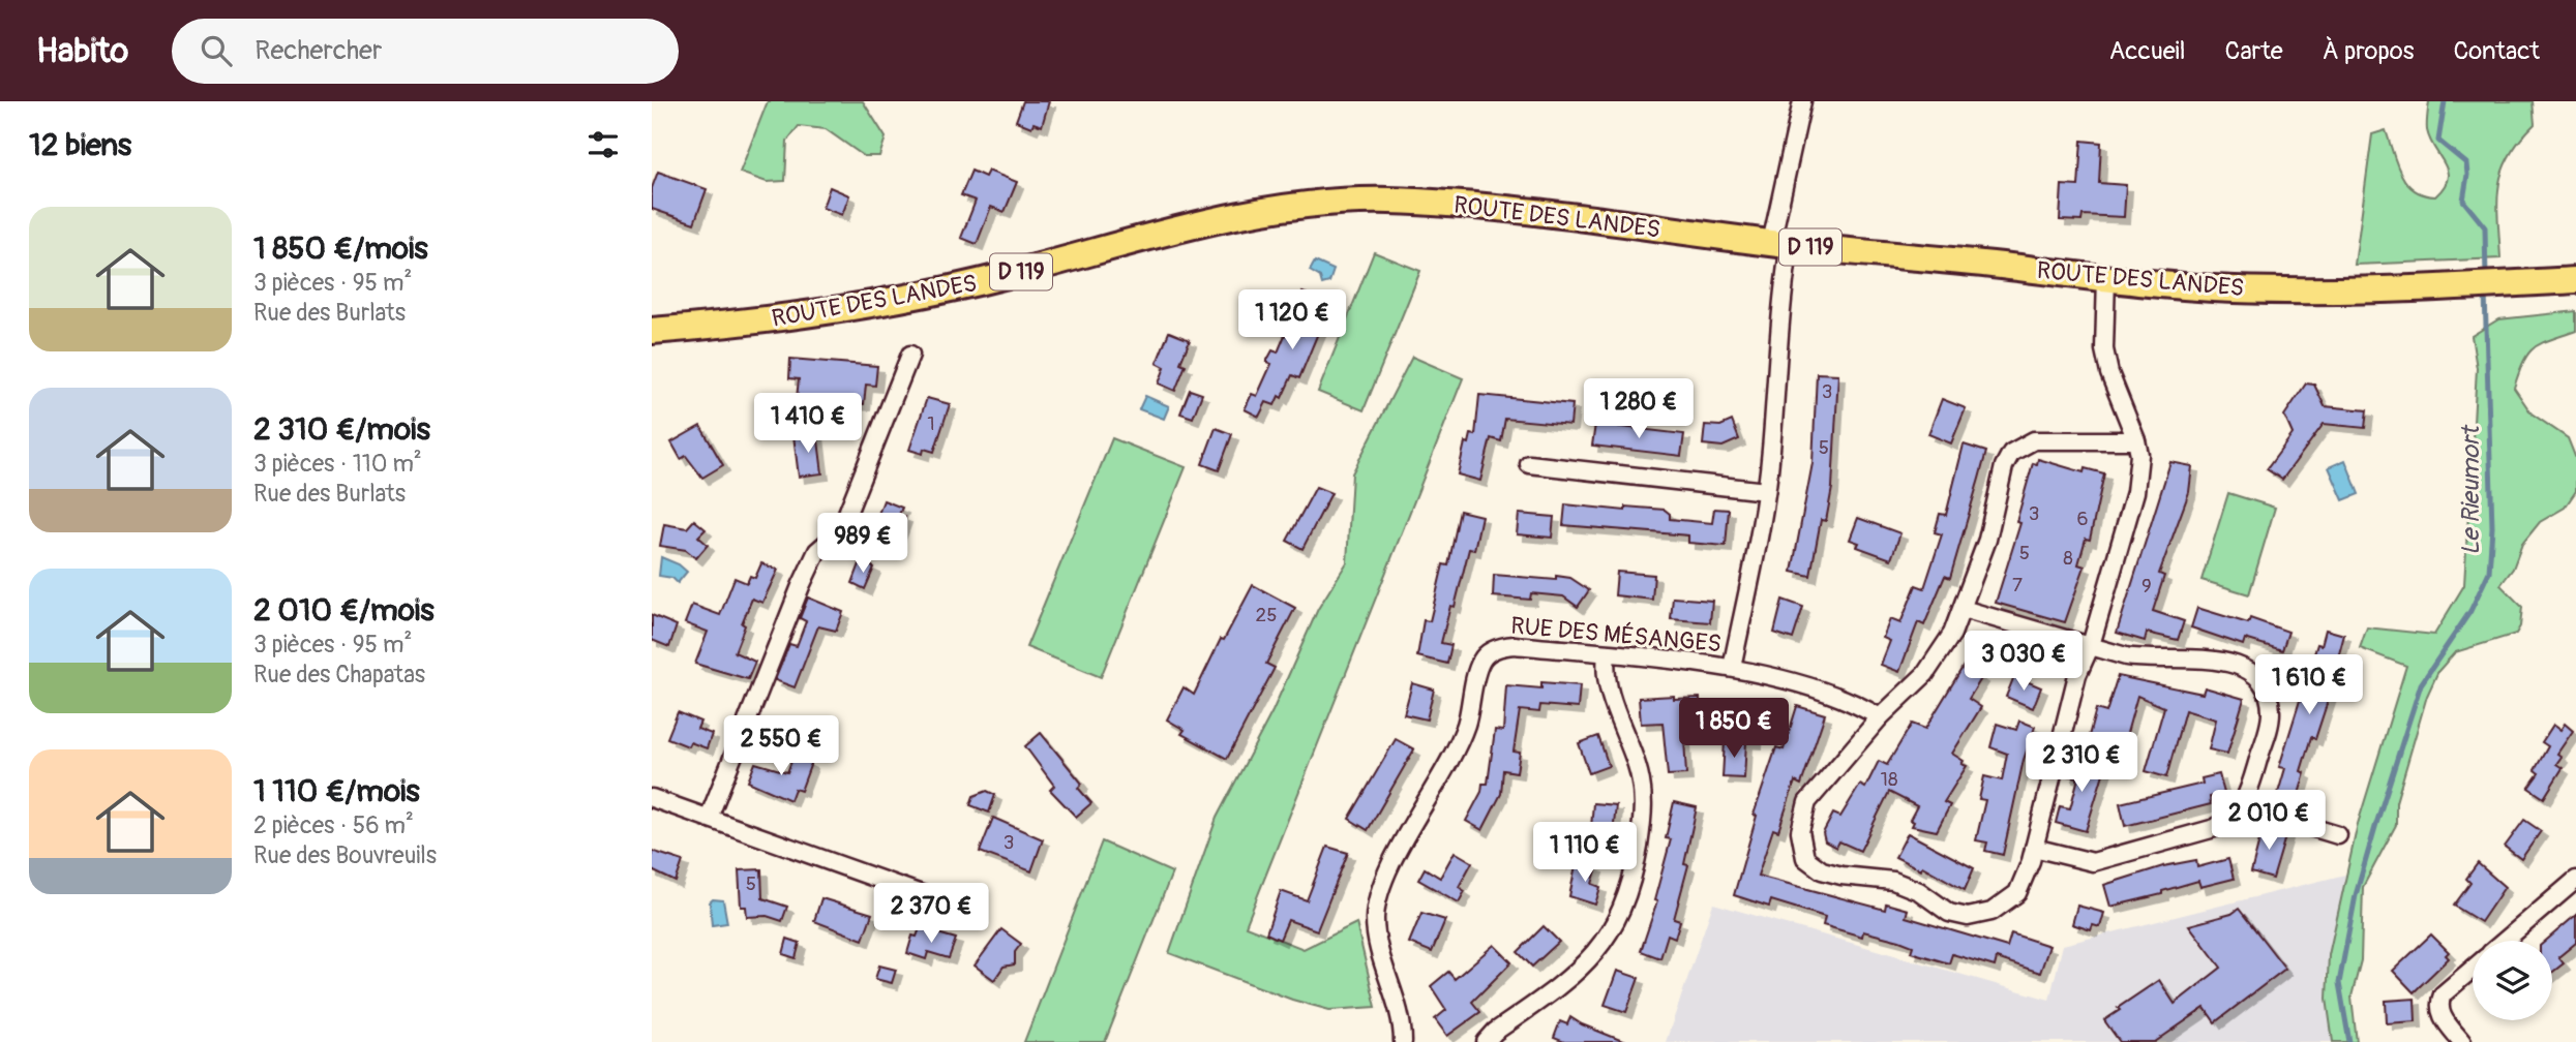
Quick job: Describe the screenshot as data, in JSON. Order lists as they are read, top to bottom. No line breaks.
{"streets":{"main road":["ROUTE DES LANDES","D 119"],"street":["RUE DES MÉSANGES"]},"crossings":[["ROUTE DES LANDES","RUE DES MÉSANGES"]],"water":["Le Rieumort"],"house_numbers":["3","1","5","3","6","5","8","7","9","25","18","3","5"],"page":{"header":"Habito","search":"Rechercher","nav":["Accueil","Carte","À propos","Contact"],"heading":"12 biens","list":[{"name":"1 850 €/mois","note":"3 pièces · 95 m² · Rue des Burlats"},{"name":"2 310 €/mois","note":"3 pièces · 110 m² · Rue des Burlats"},{"name":"2 010 €/mois","note":"3 pièces · 95 m² · Rue des Chapatas"},{"name":"1 110 €/mois","note":"2 pièces · 56 m² · Rue des Bouvreuils"}],"price":["1 120 €","1 280 €","1 410 €","989 €","3 030 €","1 610 €","1 850 €","2 550 €","2 310 €","2 010 €","1 110 €","2 370 €"]}}
